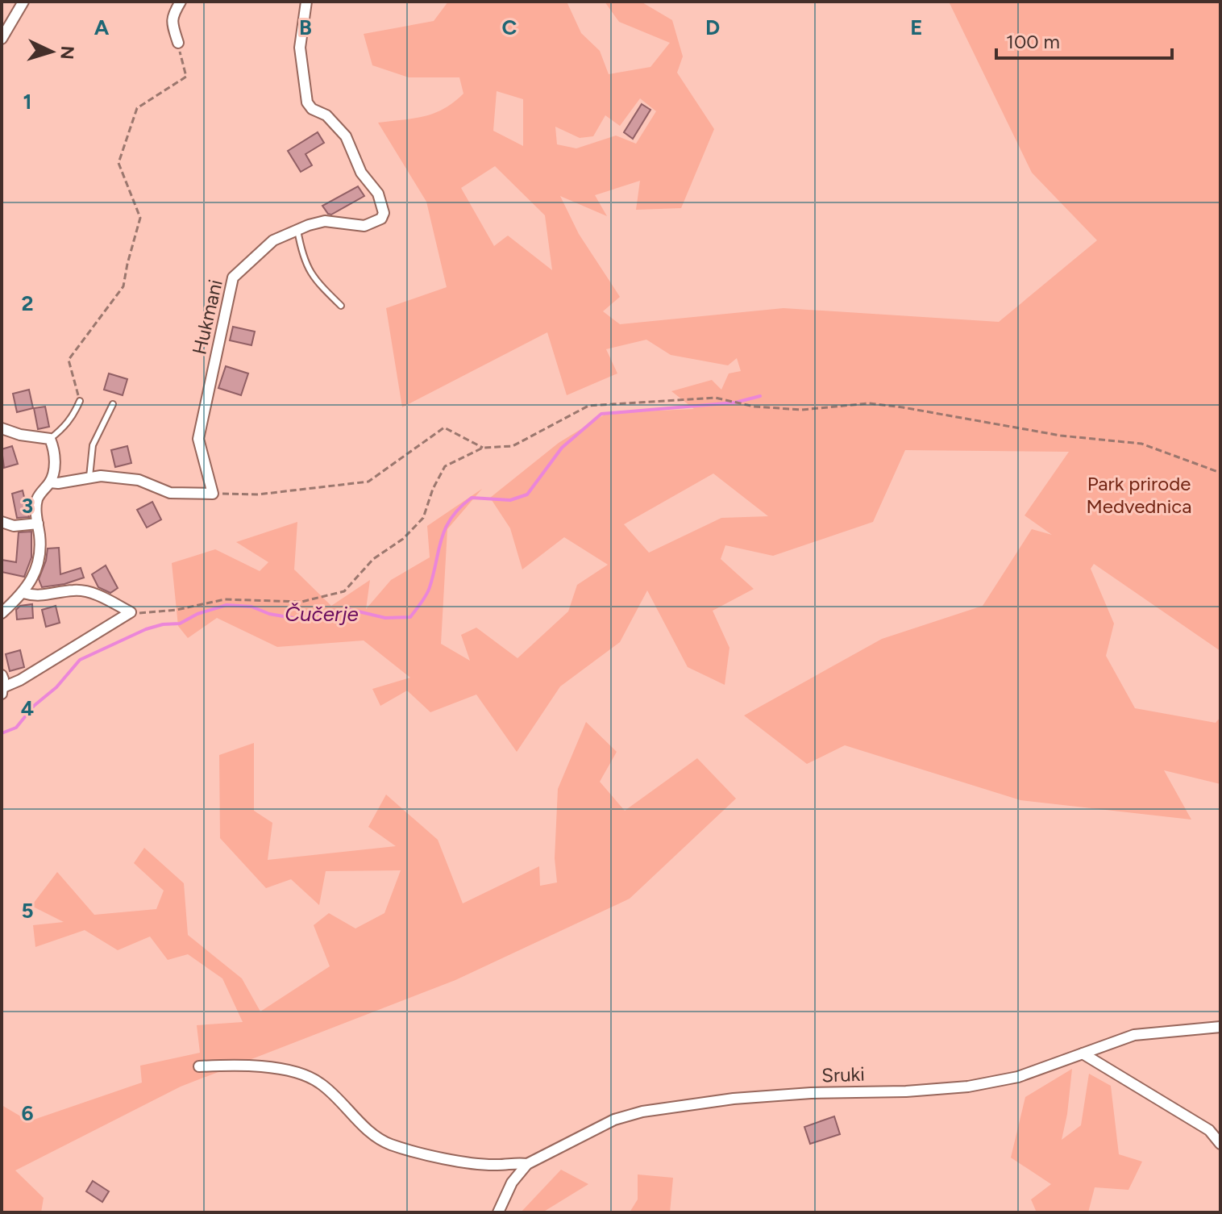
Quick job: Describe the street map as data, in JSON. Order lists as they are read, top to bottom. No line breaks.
{"streets":{"street":["Hukmani","Sruki"]},"water":["Čučerje"],"parks":["Park prirode Medvednica"],"scale_bar":"100 m","north":"right","grid":{"columns":["A","B","C","D","E"],"rows":["1","2","3","4","5","6"]}}
